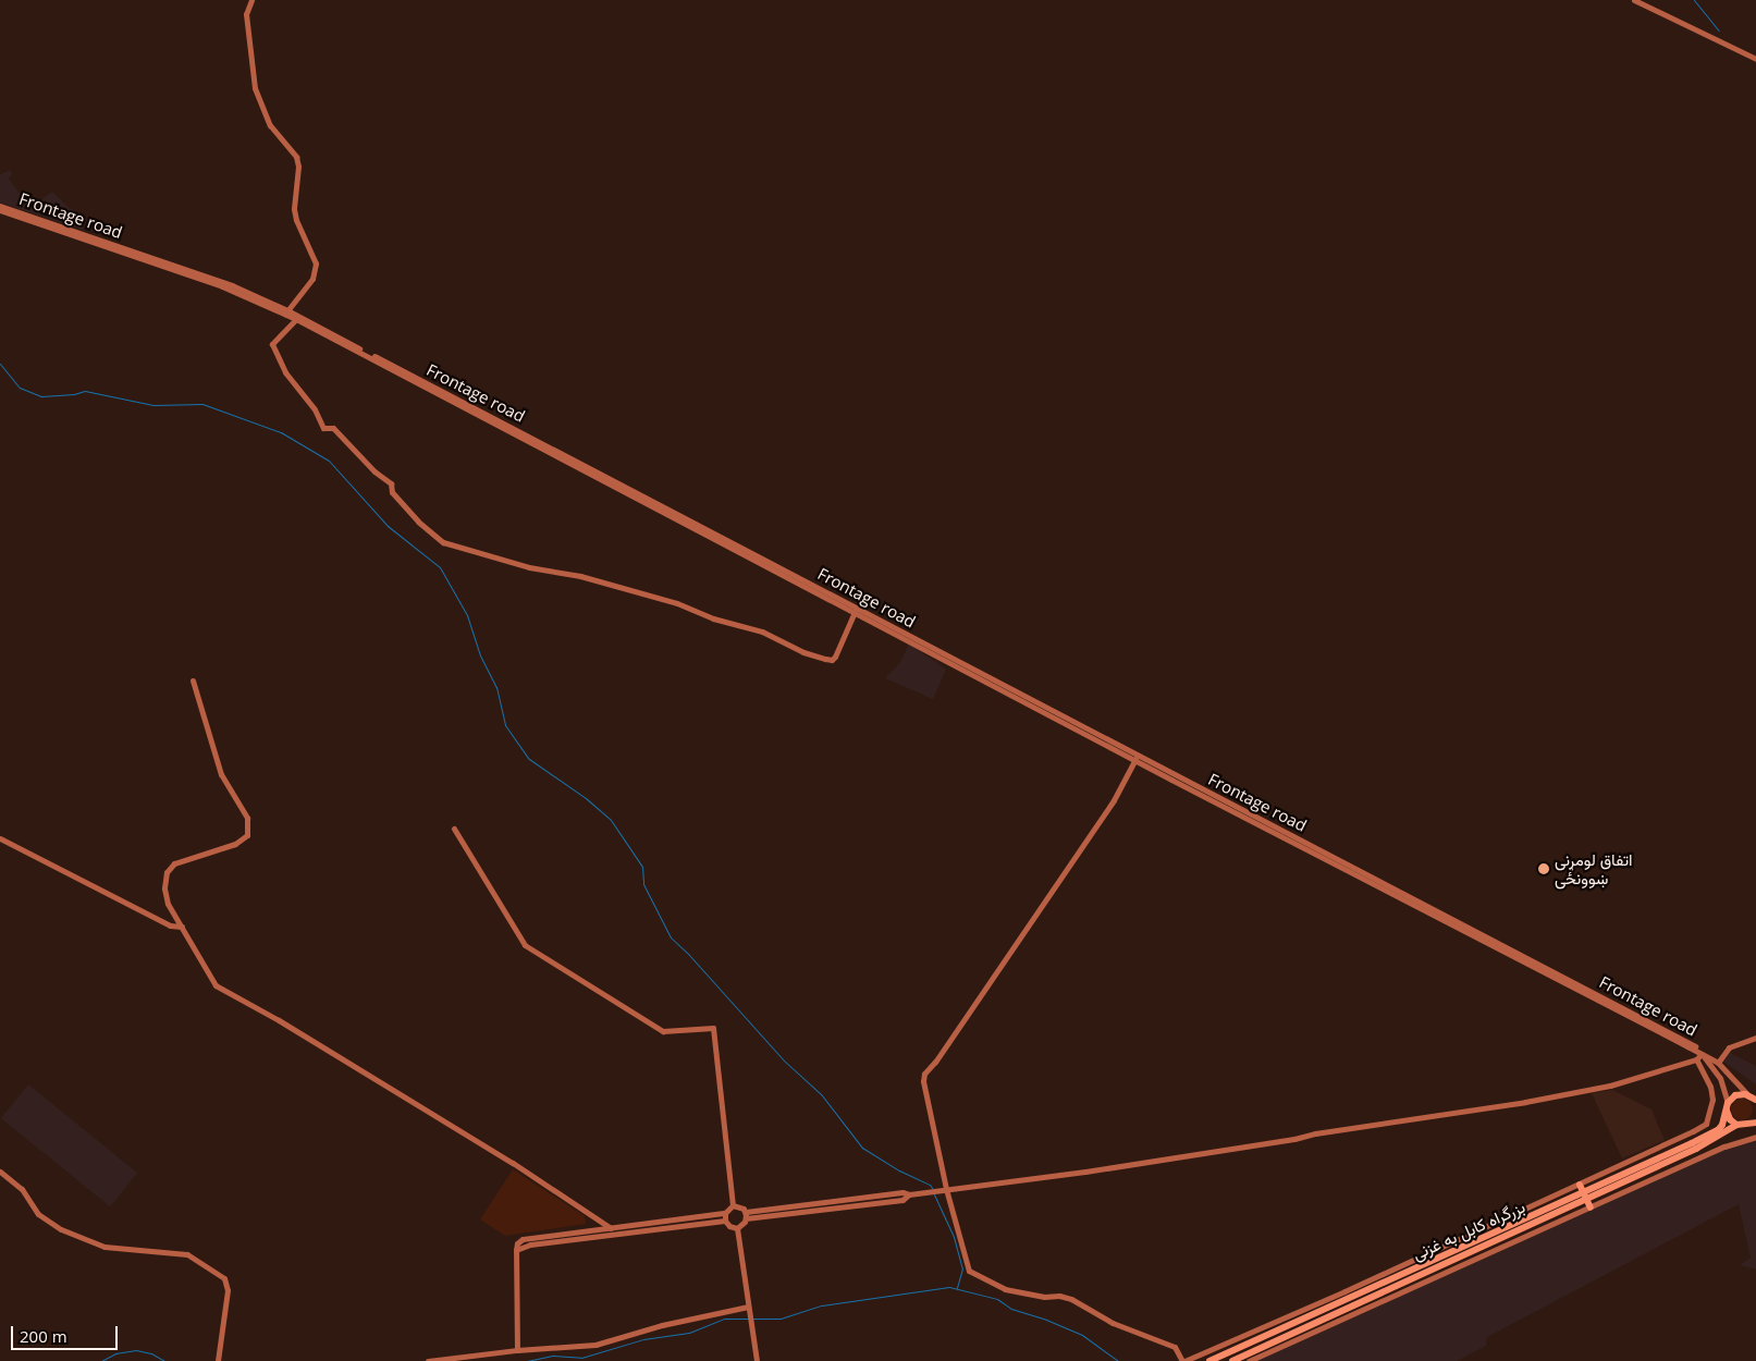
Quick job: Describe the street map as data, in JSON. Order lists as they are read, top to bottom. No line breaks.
{"streets":{"highway":["بزرگراه کابل به غزنی"],"street":["Frontage road"]},"places":["اتفاق لومړنی ښوونځی"],"scale_bar":"200 m"}
